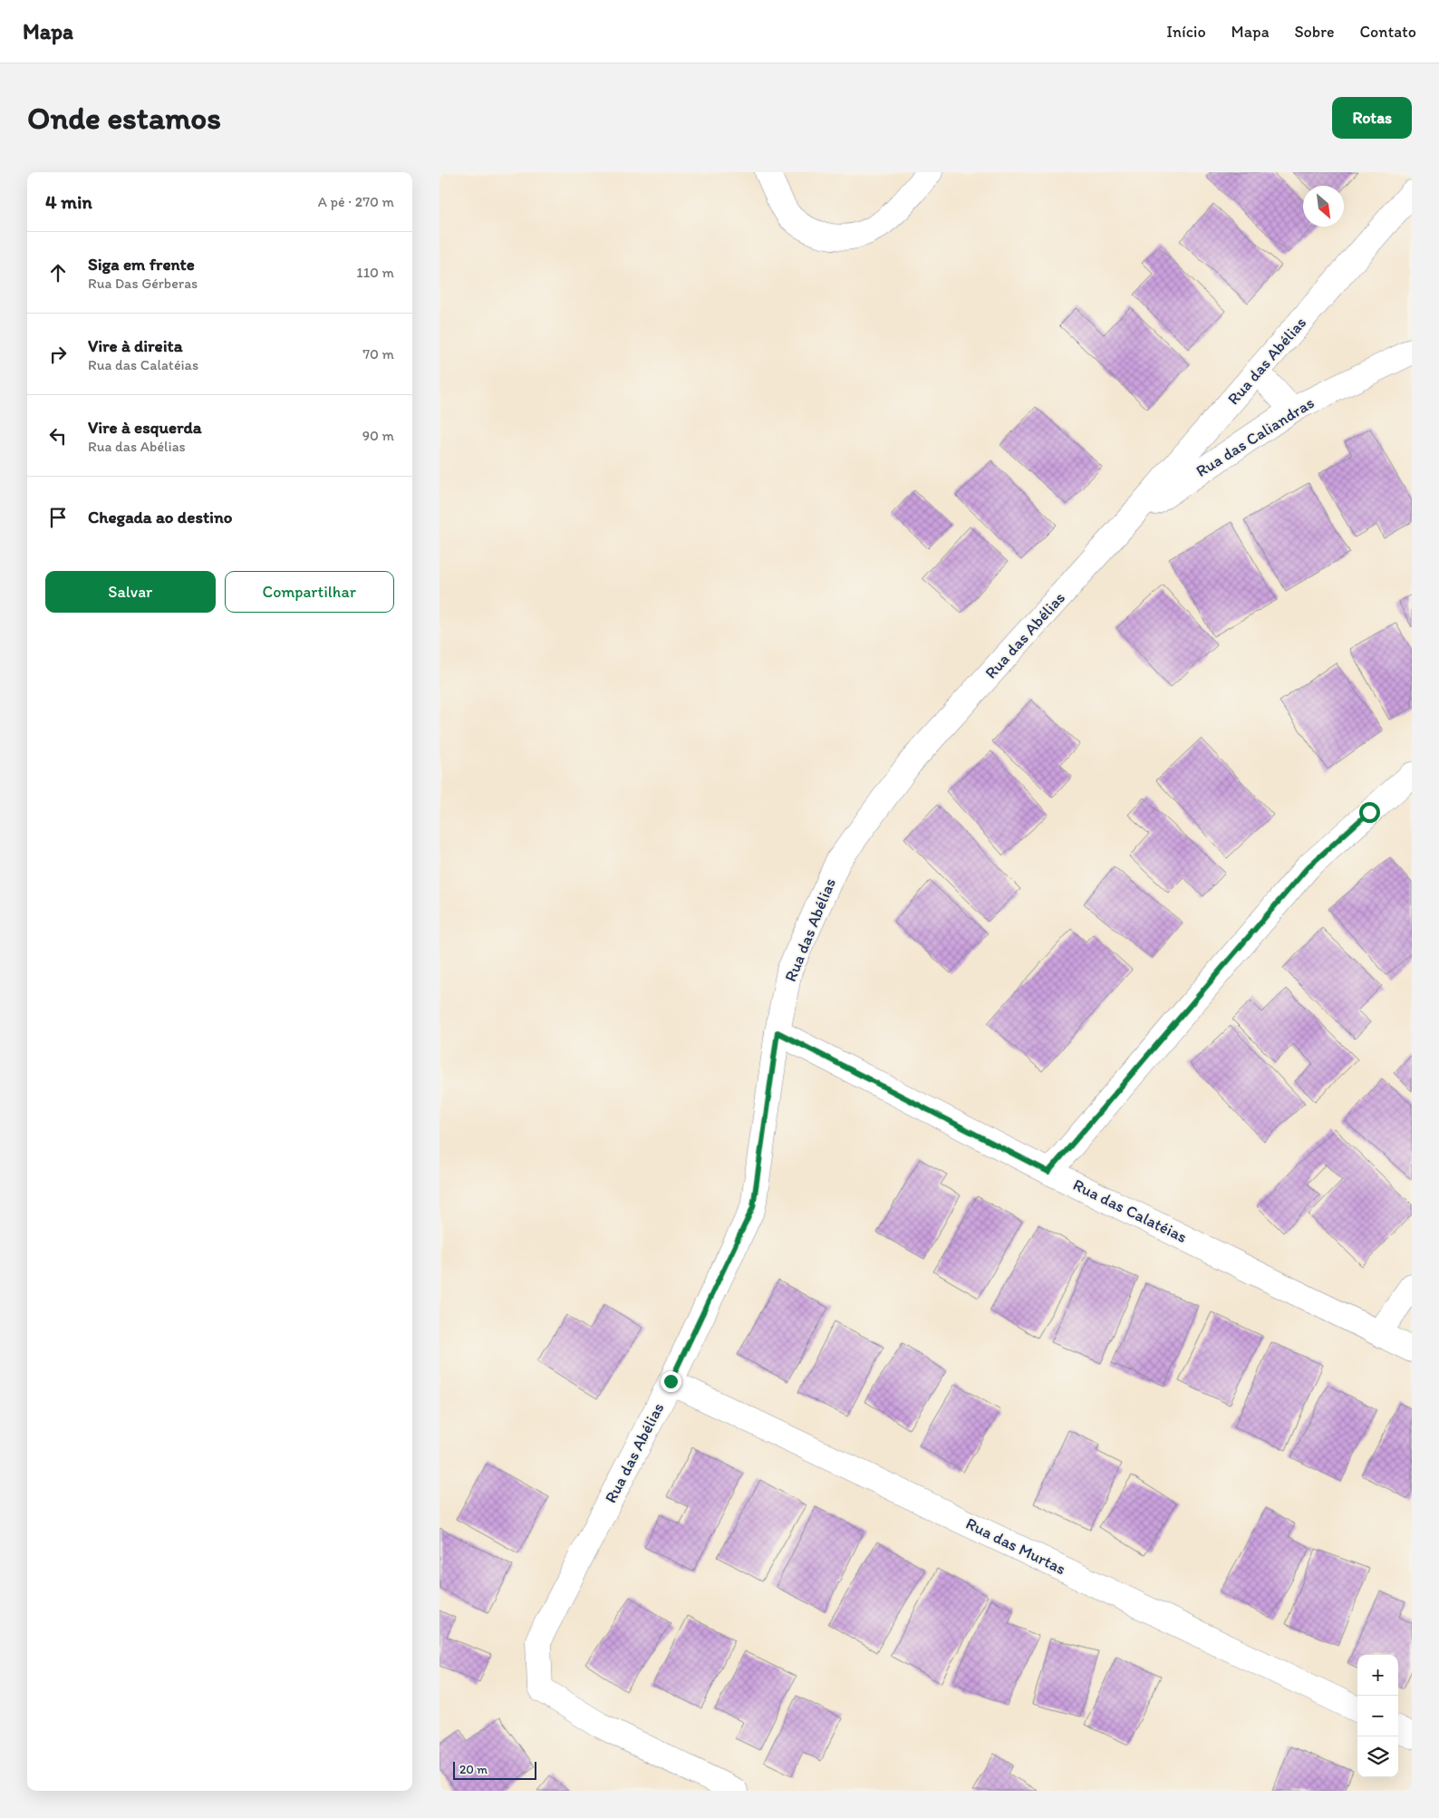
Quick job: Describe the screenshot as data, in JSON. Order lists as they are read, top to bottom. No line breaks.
{"streets":{"street":["Rua das Abélias","Rua das Caliandras","Rua das Calatéias","Rua das Murtas"]},"crossings":[["Rua das Abélias","Rua das Caliandras"],["Rua das Abélias","Rua das Calatéias"],["Rua das Abélias","Rua das Murtas"]],"scale_bar":"20 m","north":"bottom right","page":{"header":"Mapa","nav":["Início","Mapa","Sobre","Contato"],"buttons":["Rotas",["Salvar","Compartilhar"]],"title":"Onde estamos","heading":["4 min","A pé · 270 m"],"list":[["Siga em frente","Rua Das Gérberas","110 m"],["Vire à direita","Rua das Calatéias","70 m"],["Vire à esquerda","Rua das Abélias","90 m"],"Chegada ao destino"],"map_buttons":["+","−"],"scale":"20 m"}}
